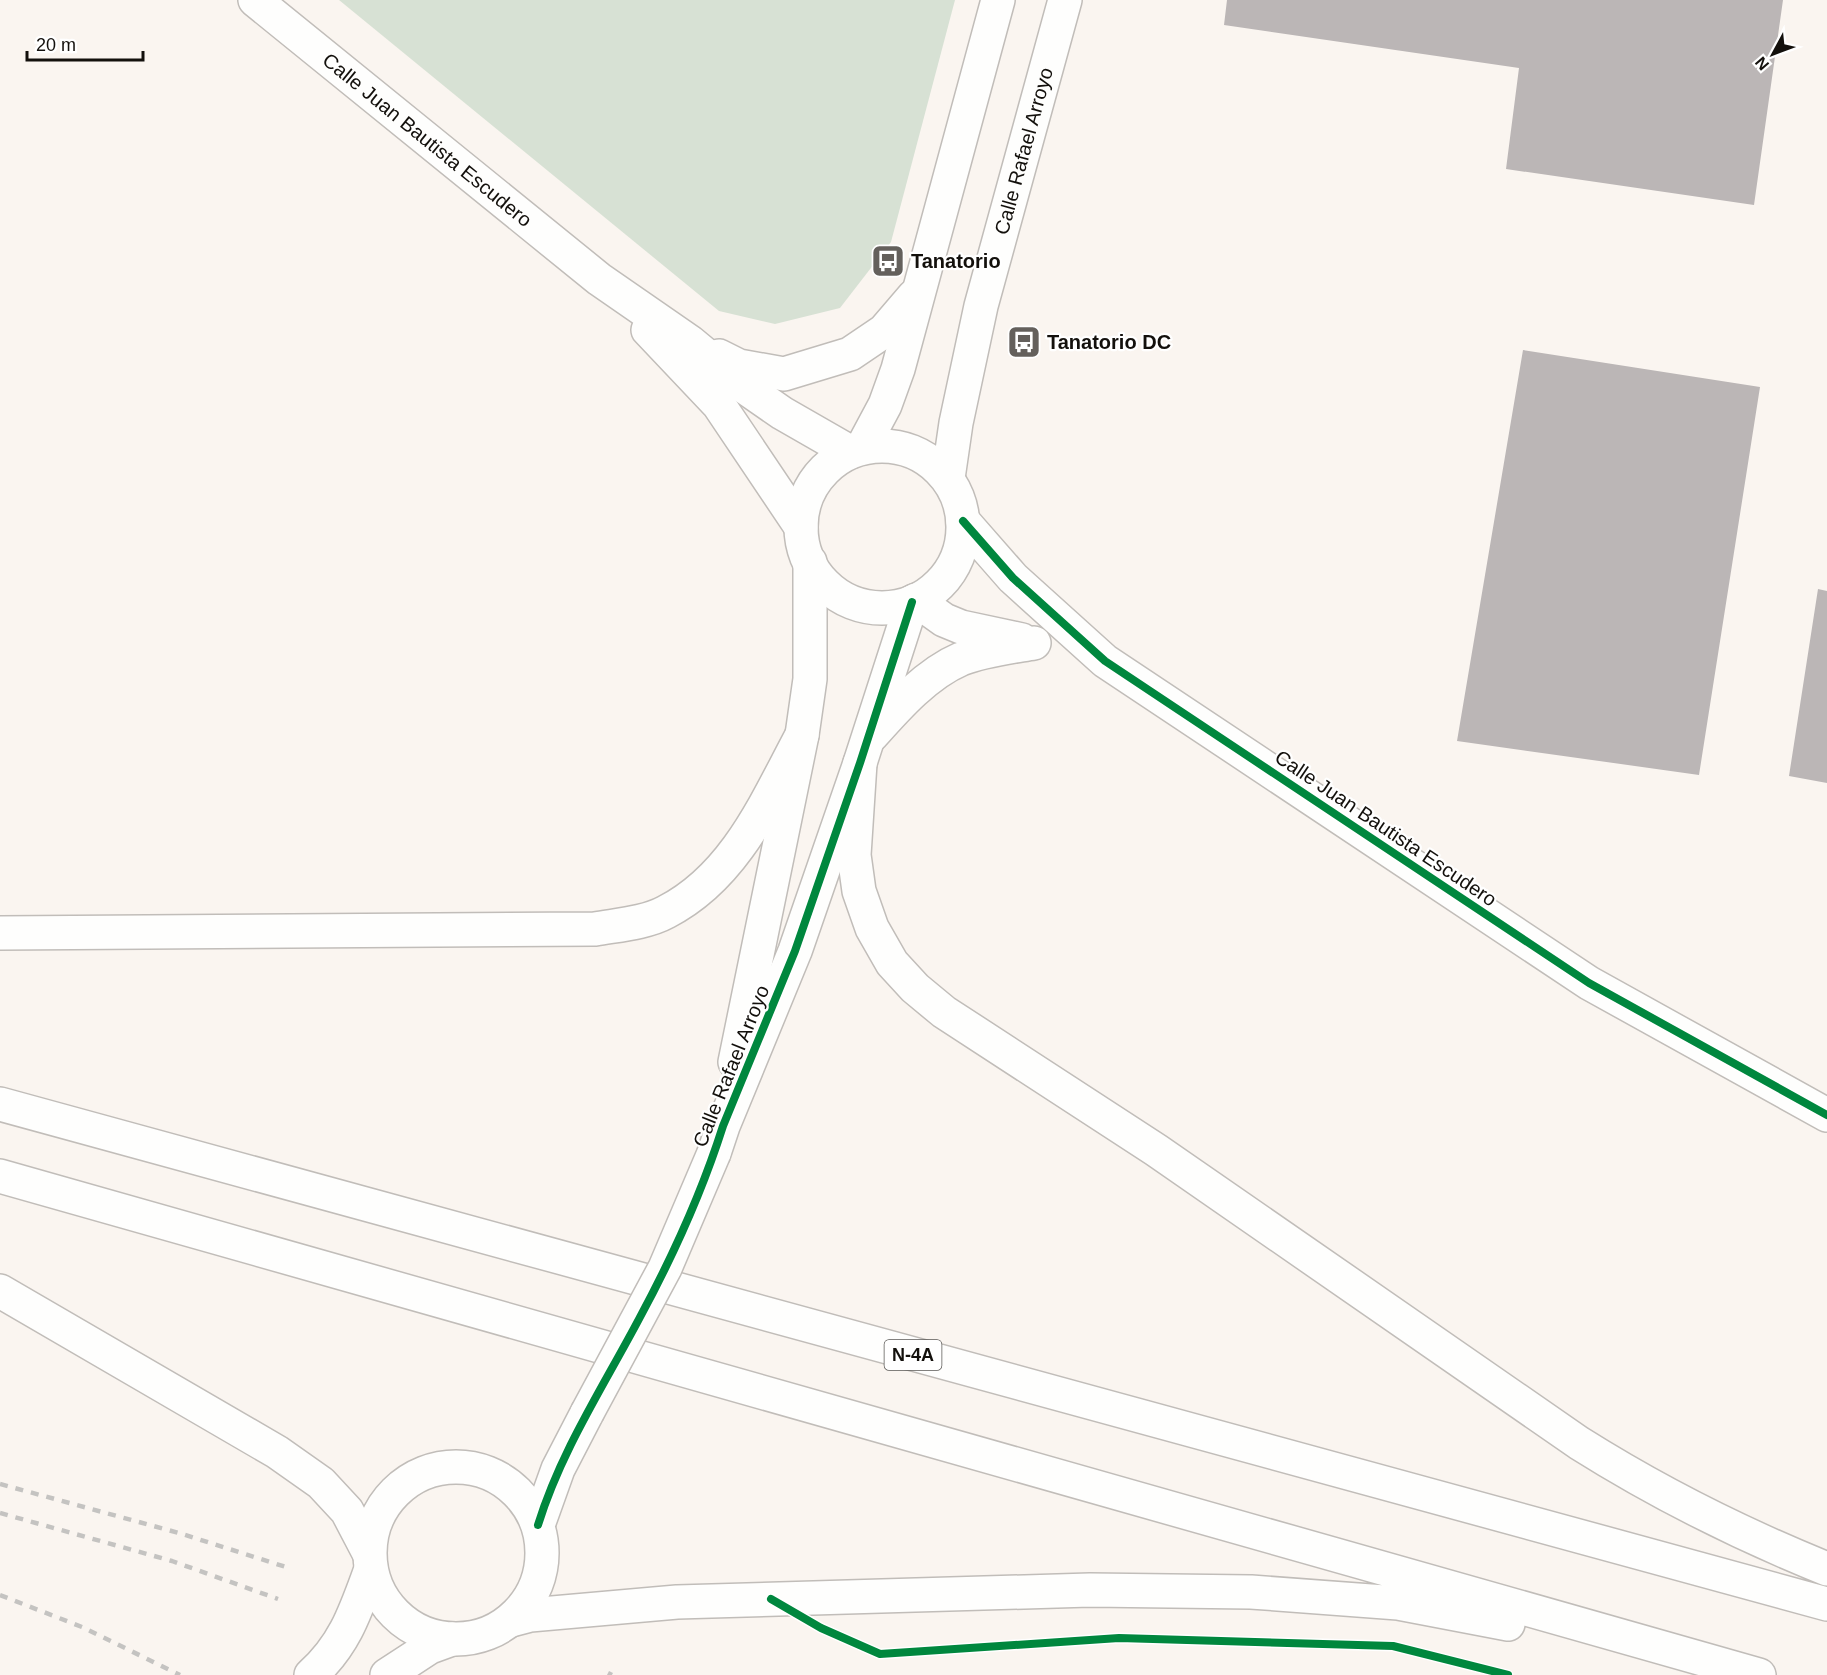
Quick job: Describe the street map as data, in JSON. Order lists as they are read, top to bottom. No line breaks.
{"streets":{"main road":["Calle Juan Bautista Escudero","Calle Rafael Arroyo","N-4A"]},"crossings":[["Calle Juan Bautista Escudero","Calle Rafael Arroyo"]],"places":{"bus stop":["Tanatorio","Tanatorio DC"]},"scale_bar":"20 m","north":"bottom left"}
